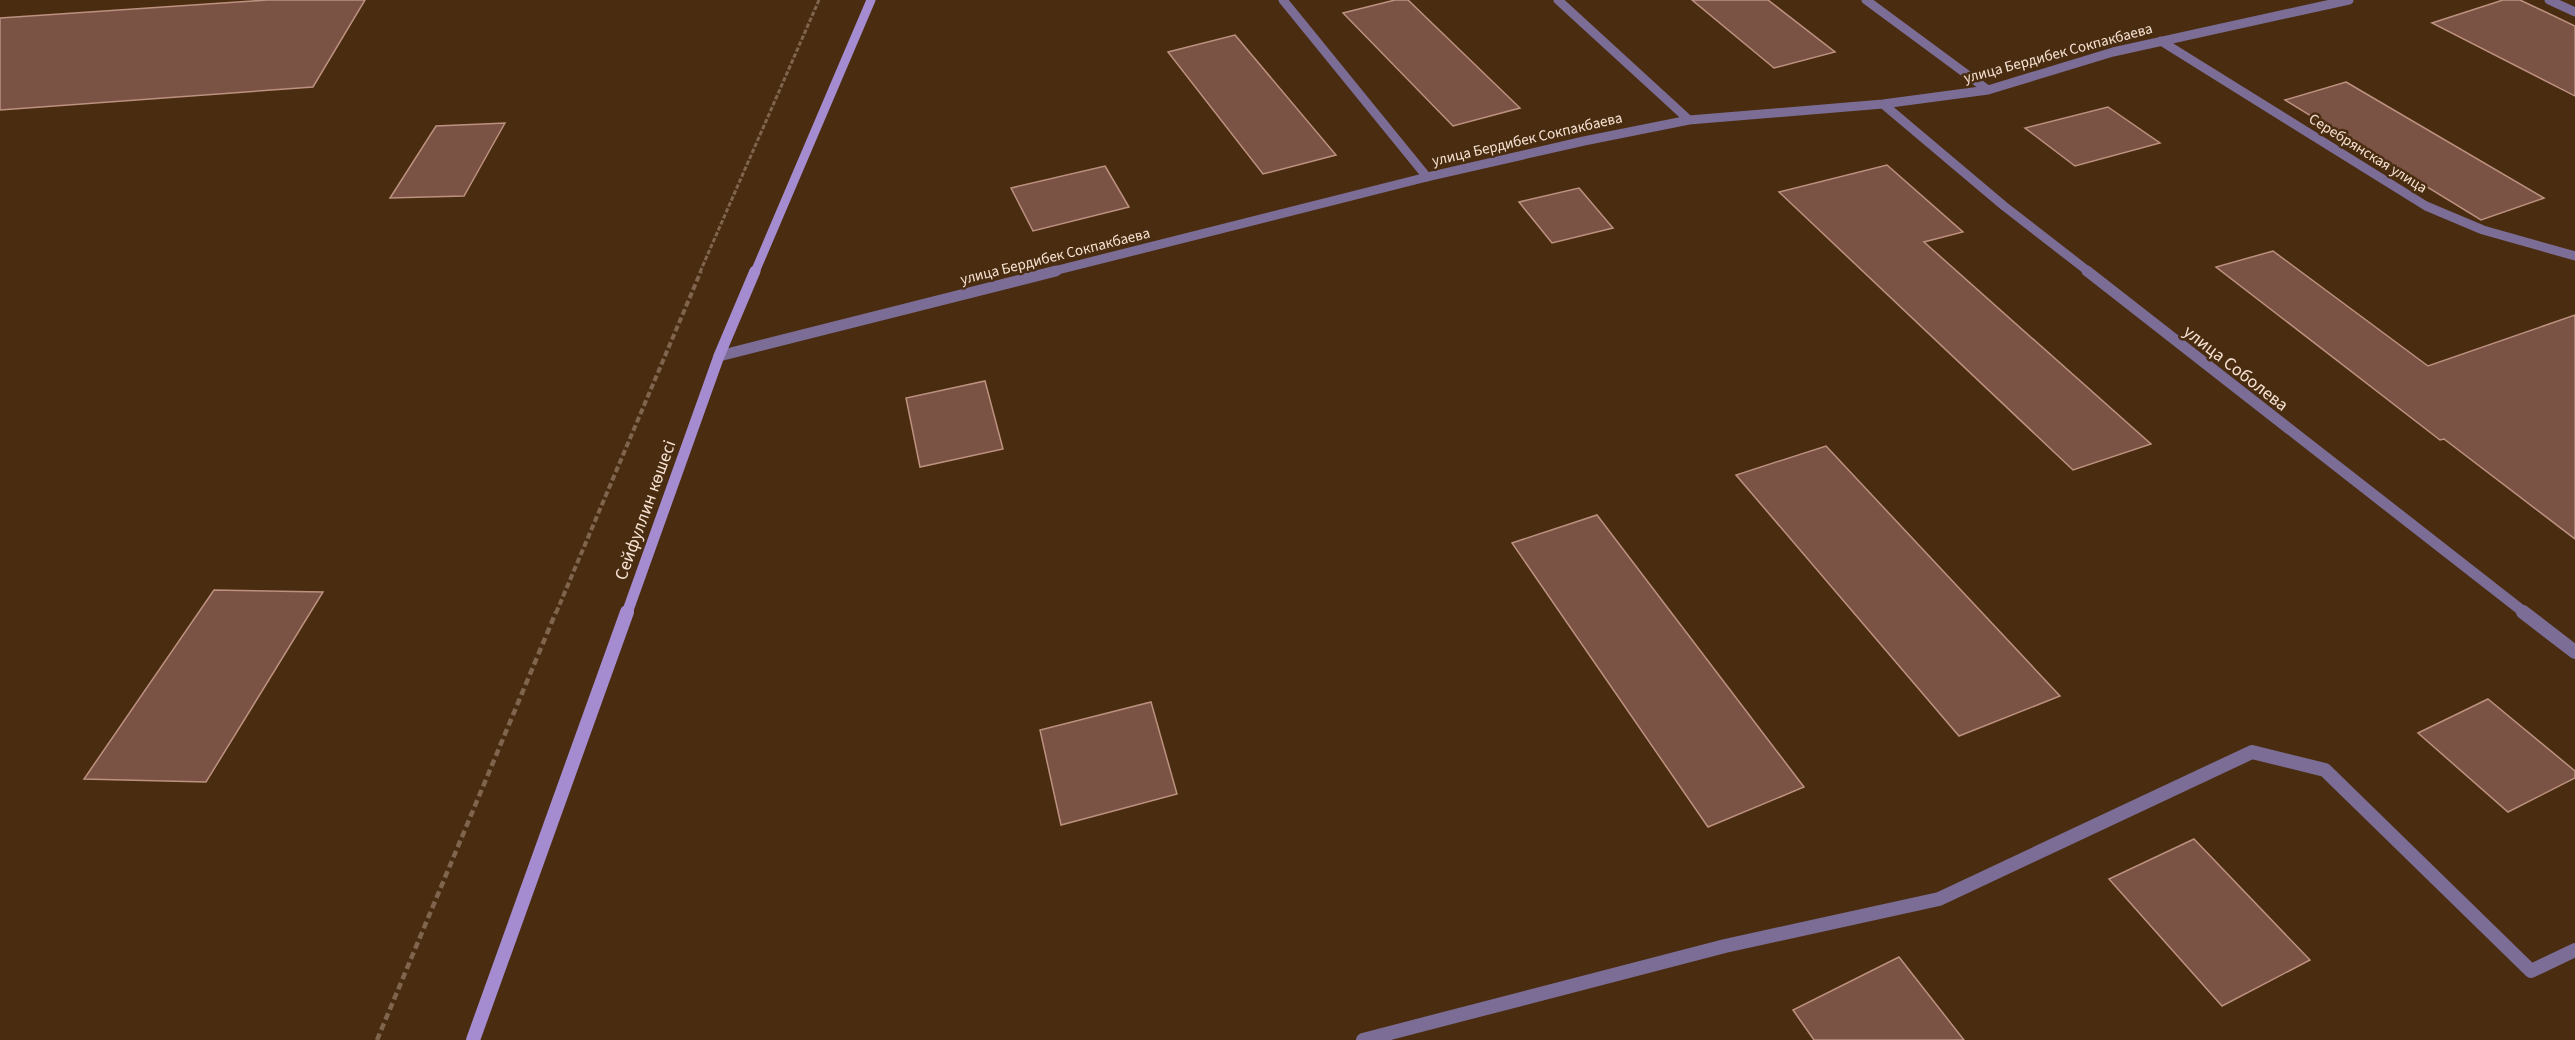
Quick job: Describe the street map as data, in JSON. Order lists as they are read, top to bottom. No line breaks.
{"streets":{"main road":["Сейфуллин көшесі"],"street":["улица Бердибек Сокпакбаева","Серебрянская улица","улица Соболева"]},"crossings":[["улица Бердибек Сокпакбаева","Серебрянская улица"],["улица Бердибек Сокпакбаева","улица Соболева"],["улица Бердибек Сокпакбаева","Сейфуллин көшесі"]]}
